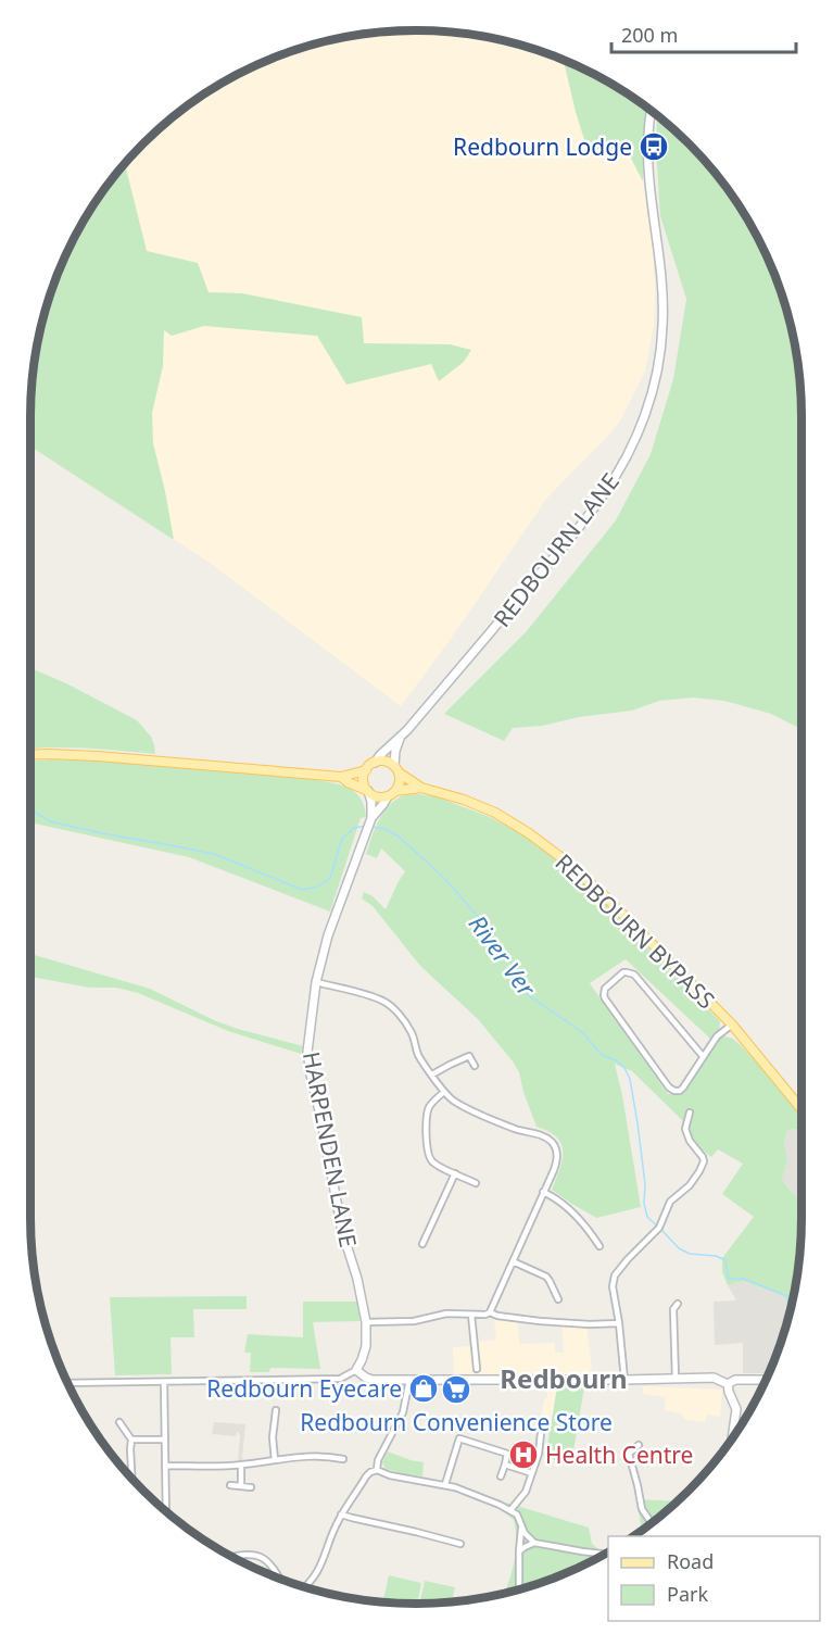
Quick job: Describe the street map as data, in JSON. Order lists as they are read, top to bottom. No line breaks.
{"streets":{"main road":["REDBOURN BYPASS"],"street":["REDBOURN LANE","HARPENDEN LANE"]},"crossings":[["REDBOURN LANE","REDBOURN BYPASS"],["REDBOURN LANE","HARPENDEN LANE"],["REDBOURN BYPASS","HARPENDEN LANE"]],"districts":["Redbourn"],"water":["River Ver"],"places":{"bus stop":["Redbourn Lodge"],"shop":["Redbourn Eyecare"],"supermarket":["Redbourn Convenience Store"],"hospital":["Health Centre"]},"legend":["Road","Park"],"scale_bar":"200 m"}
